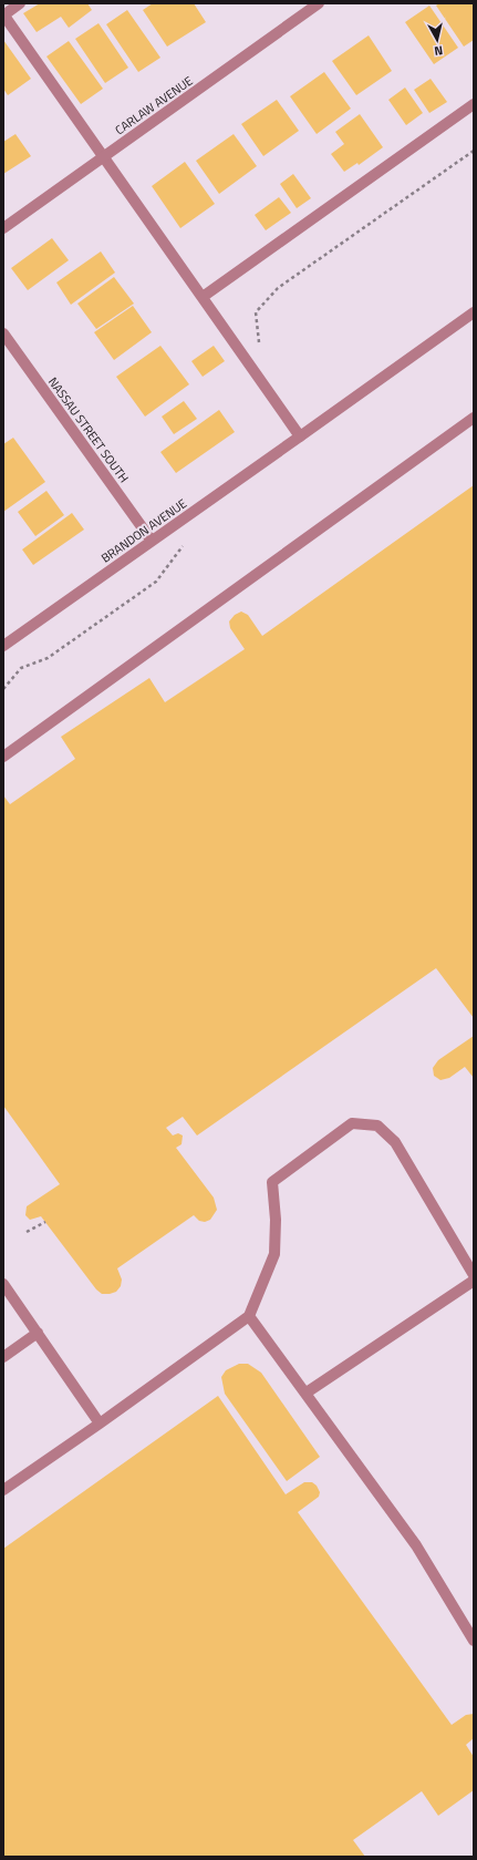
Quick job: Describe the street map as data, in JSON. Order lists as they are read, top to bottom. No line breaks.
{"streets":{"street":["CARLAW AVENUE","NASSAU STREET SOUTH","BRANDON AVENUE"]},"crossings":[["NASSAU STREET SOUTH","BRANDON AVENUE"]],"north":"bottom"}
